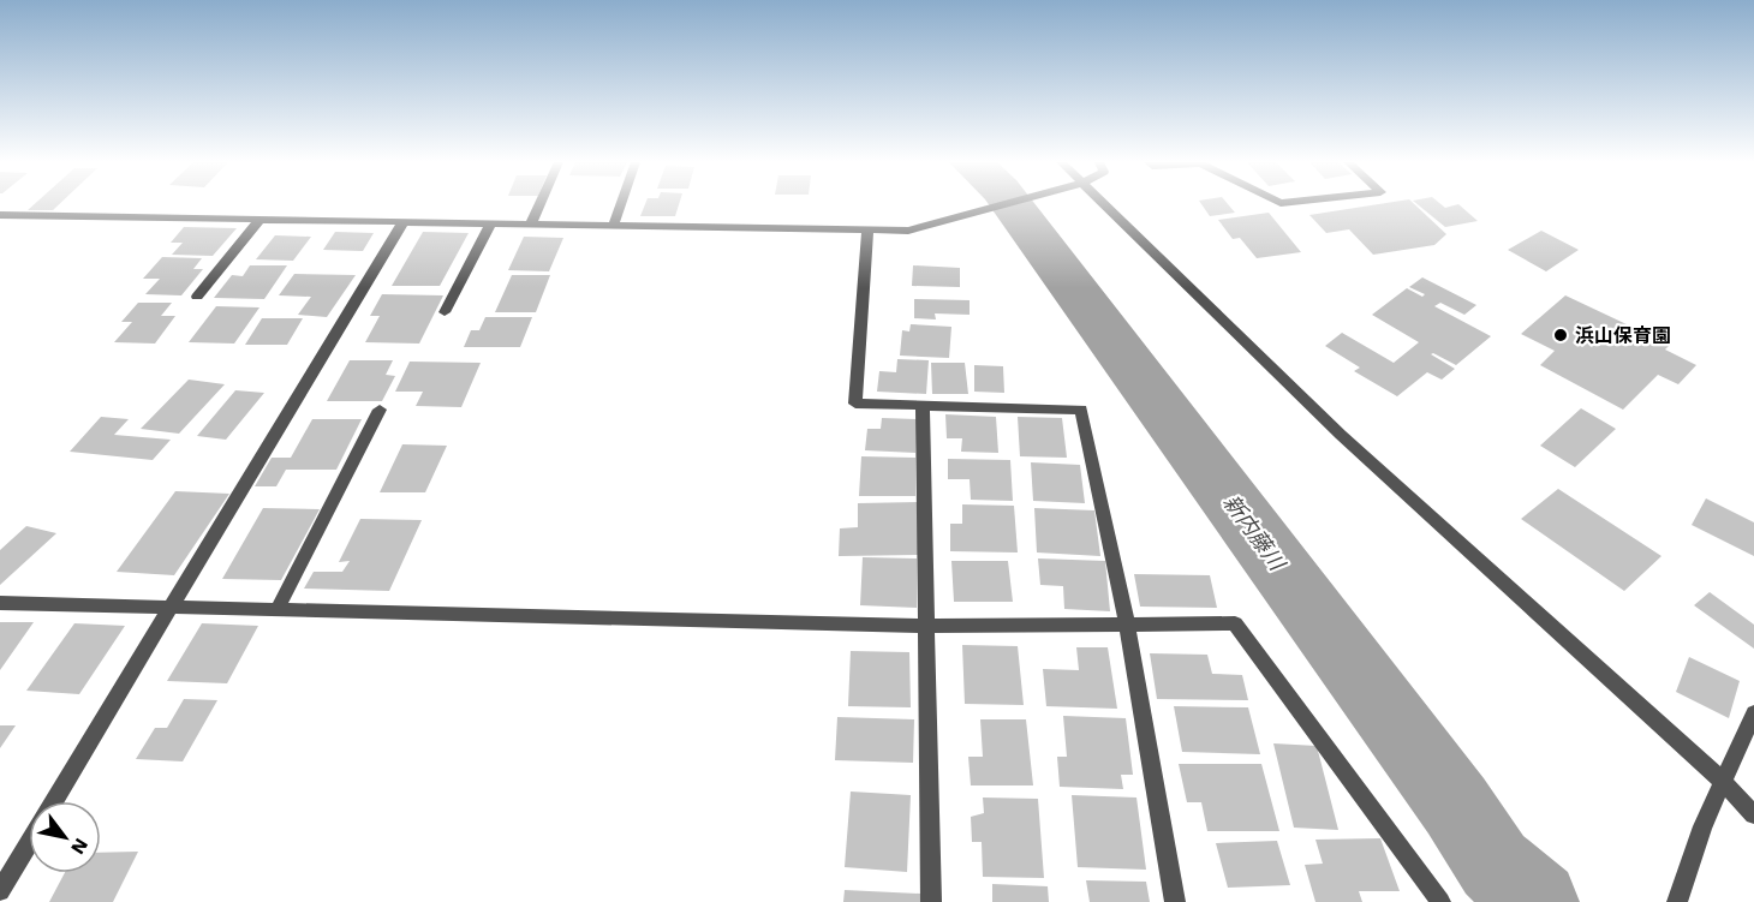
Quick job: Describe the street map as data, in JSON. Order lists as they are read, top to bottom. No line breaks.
{"water":["新内藤川"],"places":["浜山保育園"],"north":"bottom right"}
